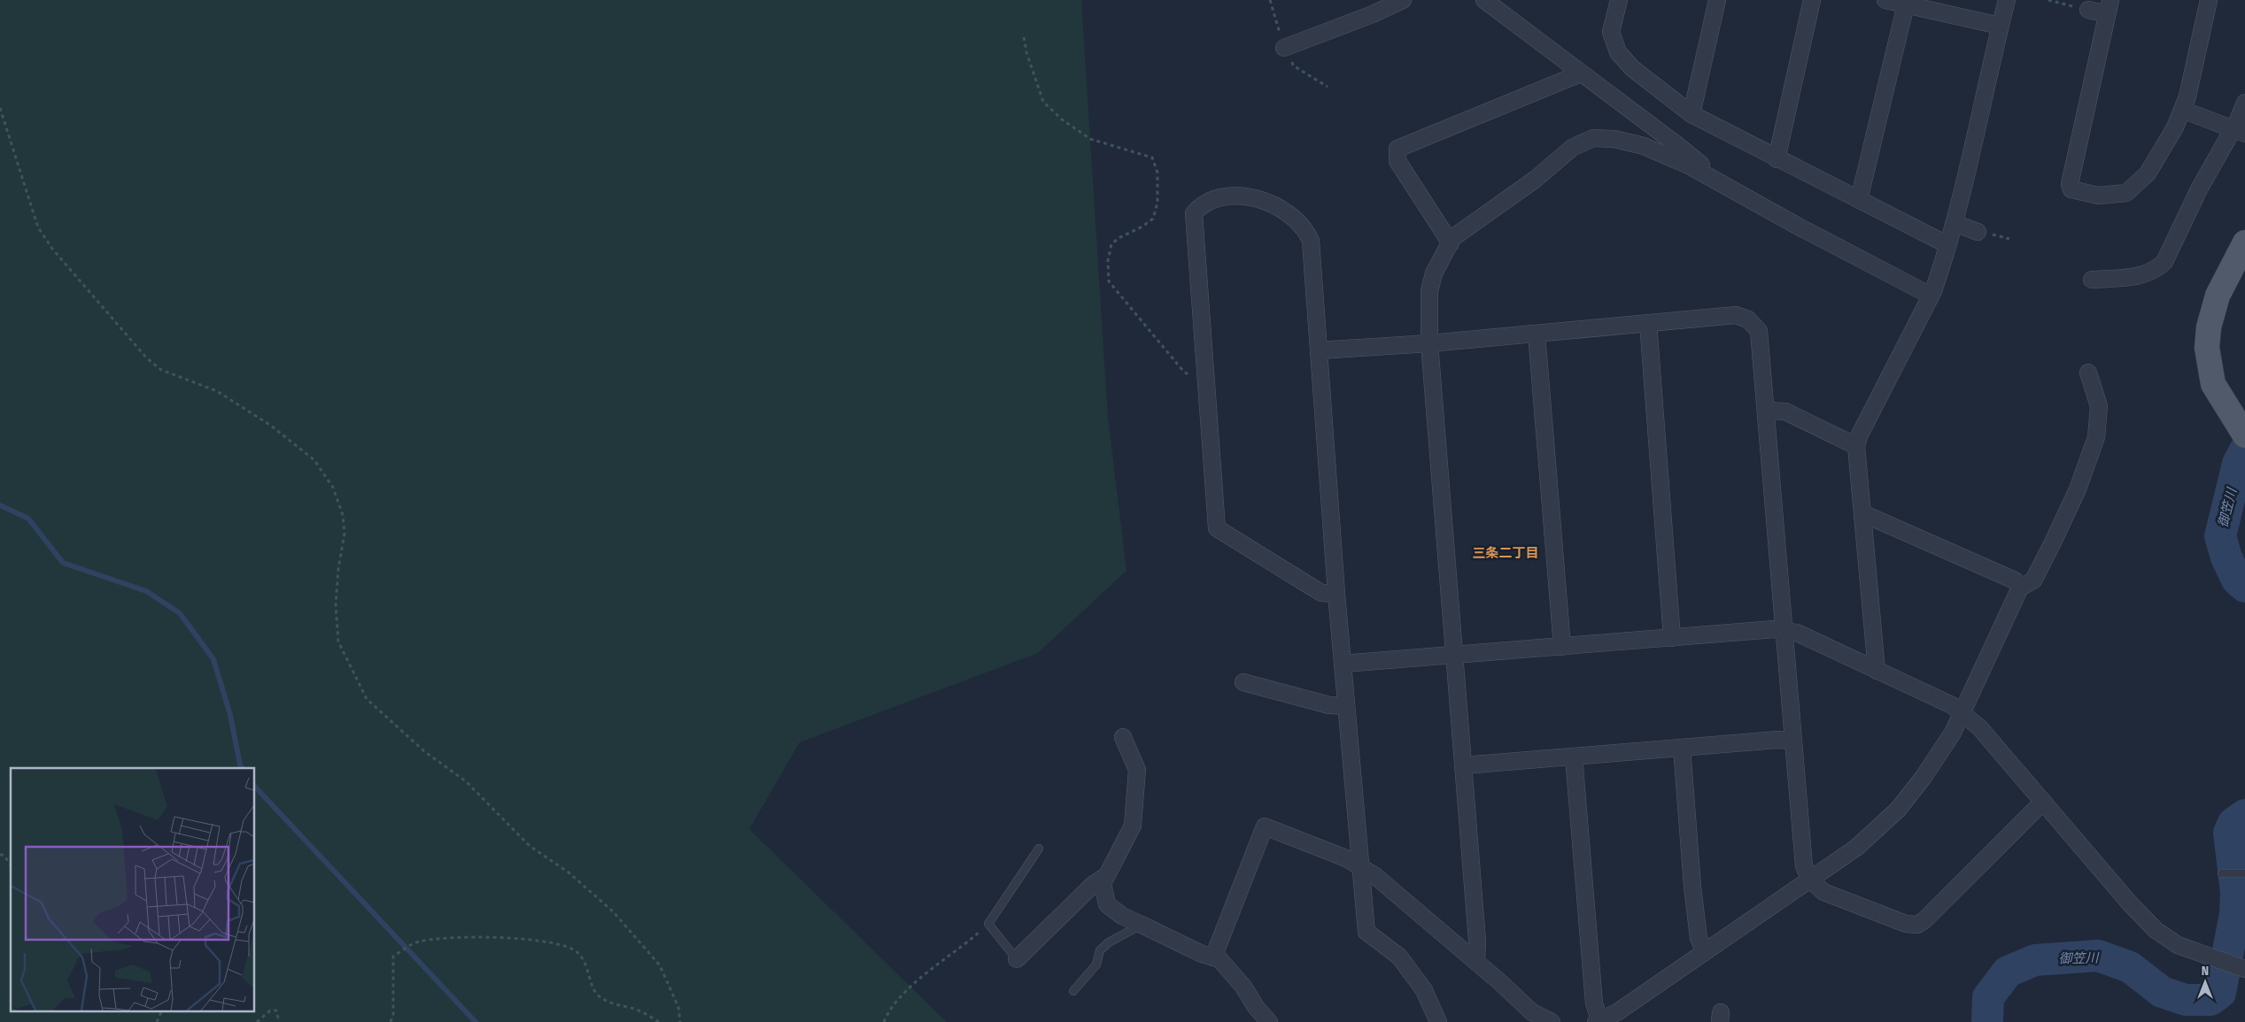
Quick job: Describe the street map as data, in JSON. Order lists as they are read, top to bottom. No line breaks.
{"districts":["三条二丁目"],"water":["御笠川"],"north":"top"}
